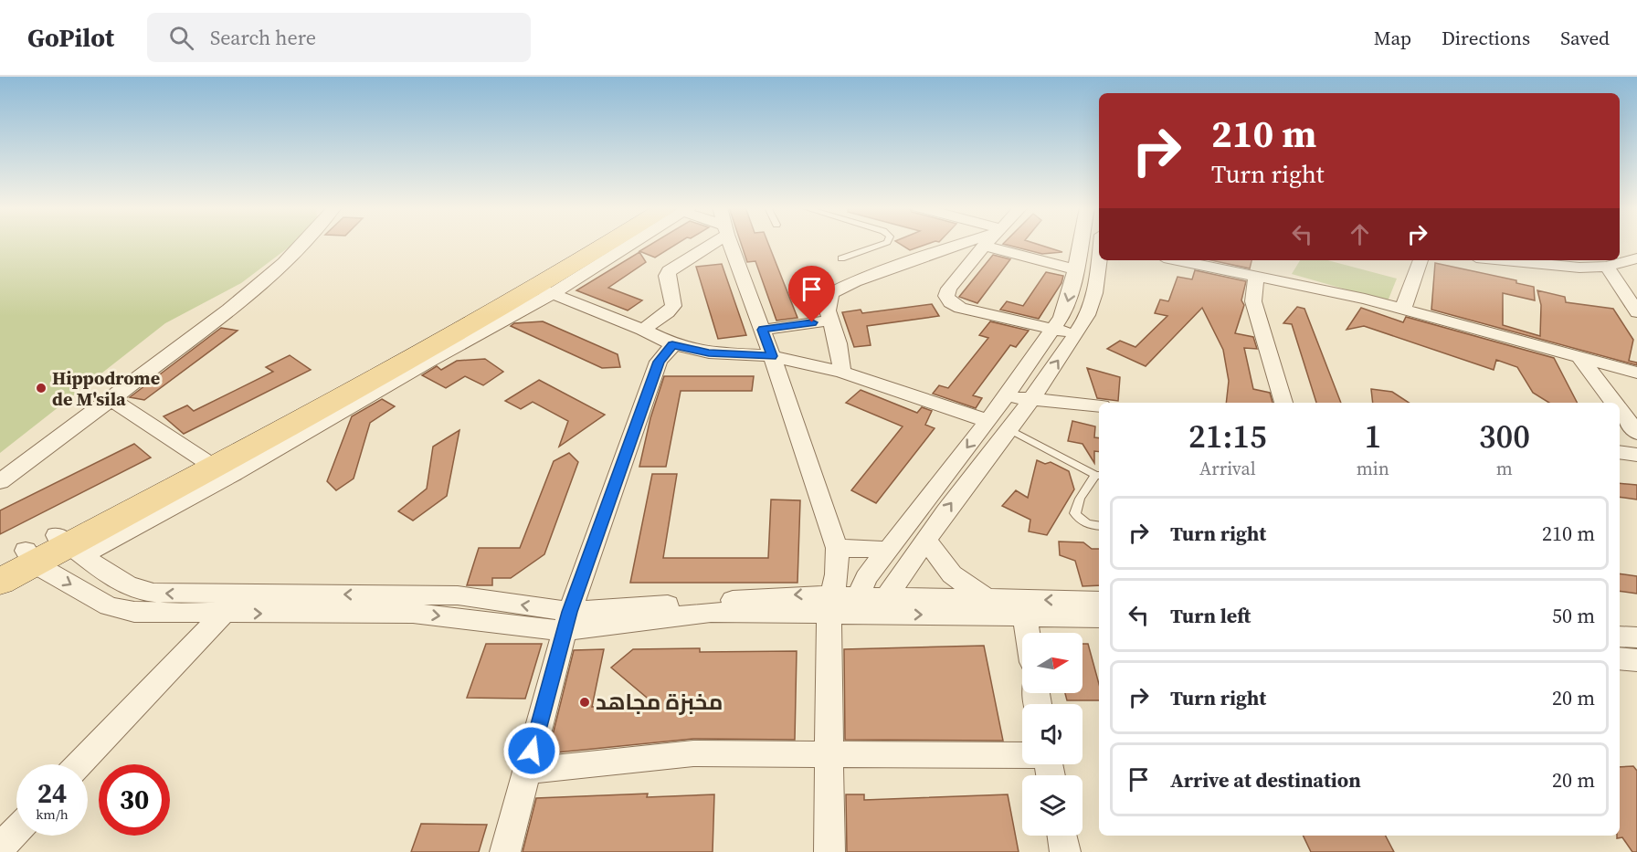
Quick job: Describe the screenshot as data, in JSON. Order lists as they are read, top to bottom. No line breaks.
{"places":["Hippodrome de M'sila","مخبزة مجاهد"],"north":"right","page":{"header":"GoPilot","search":"Search here","nav":["Map","Directions","Saved"],"turn":["210 m","Turn right"],"eta":["21:15","Arrival","1","min","300","m"],"list":[{"name":"Turn right","value":"210 m"},{"name":"Turn left","value":"50 m"},{"name":"Turn right","value":"20 m"},{"name":"Arrive at destination","value":"20 m"}],"speed":"24 km/h","limit":"30"}}
